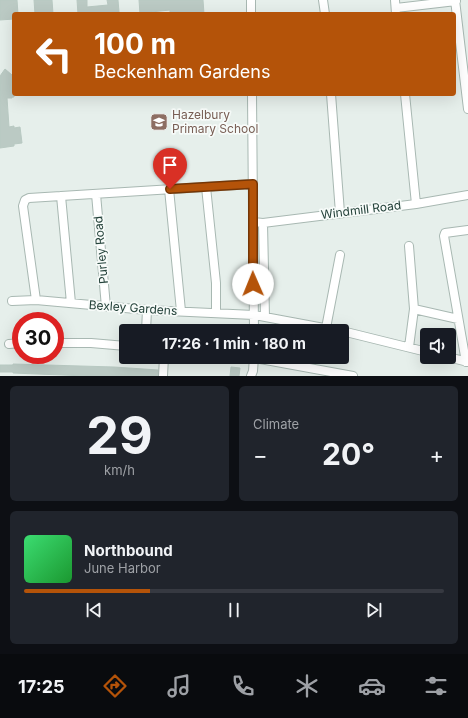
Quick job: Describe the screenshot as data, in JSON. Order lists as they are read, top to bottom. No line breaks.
{"streets":{"street":["Windmill Road","Purley Road","Bexley Gardens"]},"crossings":[["Purley Road","Bexley Gardens"]],"places":{"school or university":["Hazelbury Primary School"]},"page":{"turn":["100 m","Beckenham Gardens"],"limit":"30","trip":"17:26 · 1 min · 180 m","tile":[["29","km/h"],"Climate"],"heat":["−","20°","+"],"song":["Northbound","June Harbor"],"tabs":"17:25"}}
